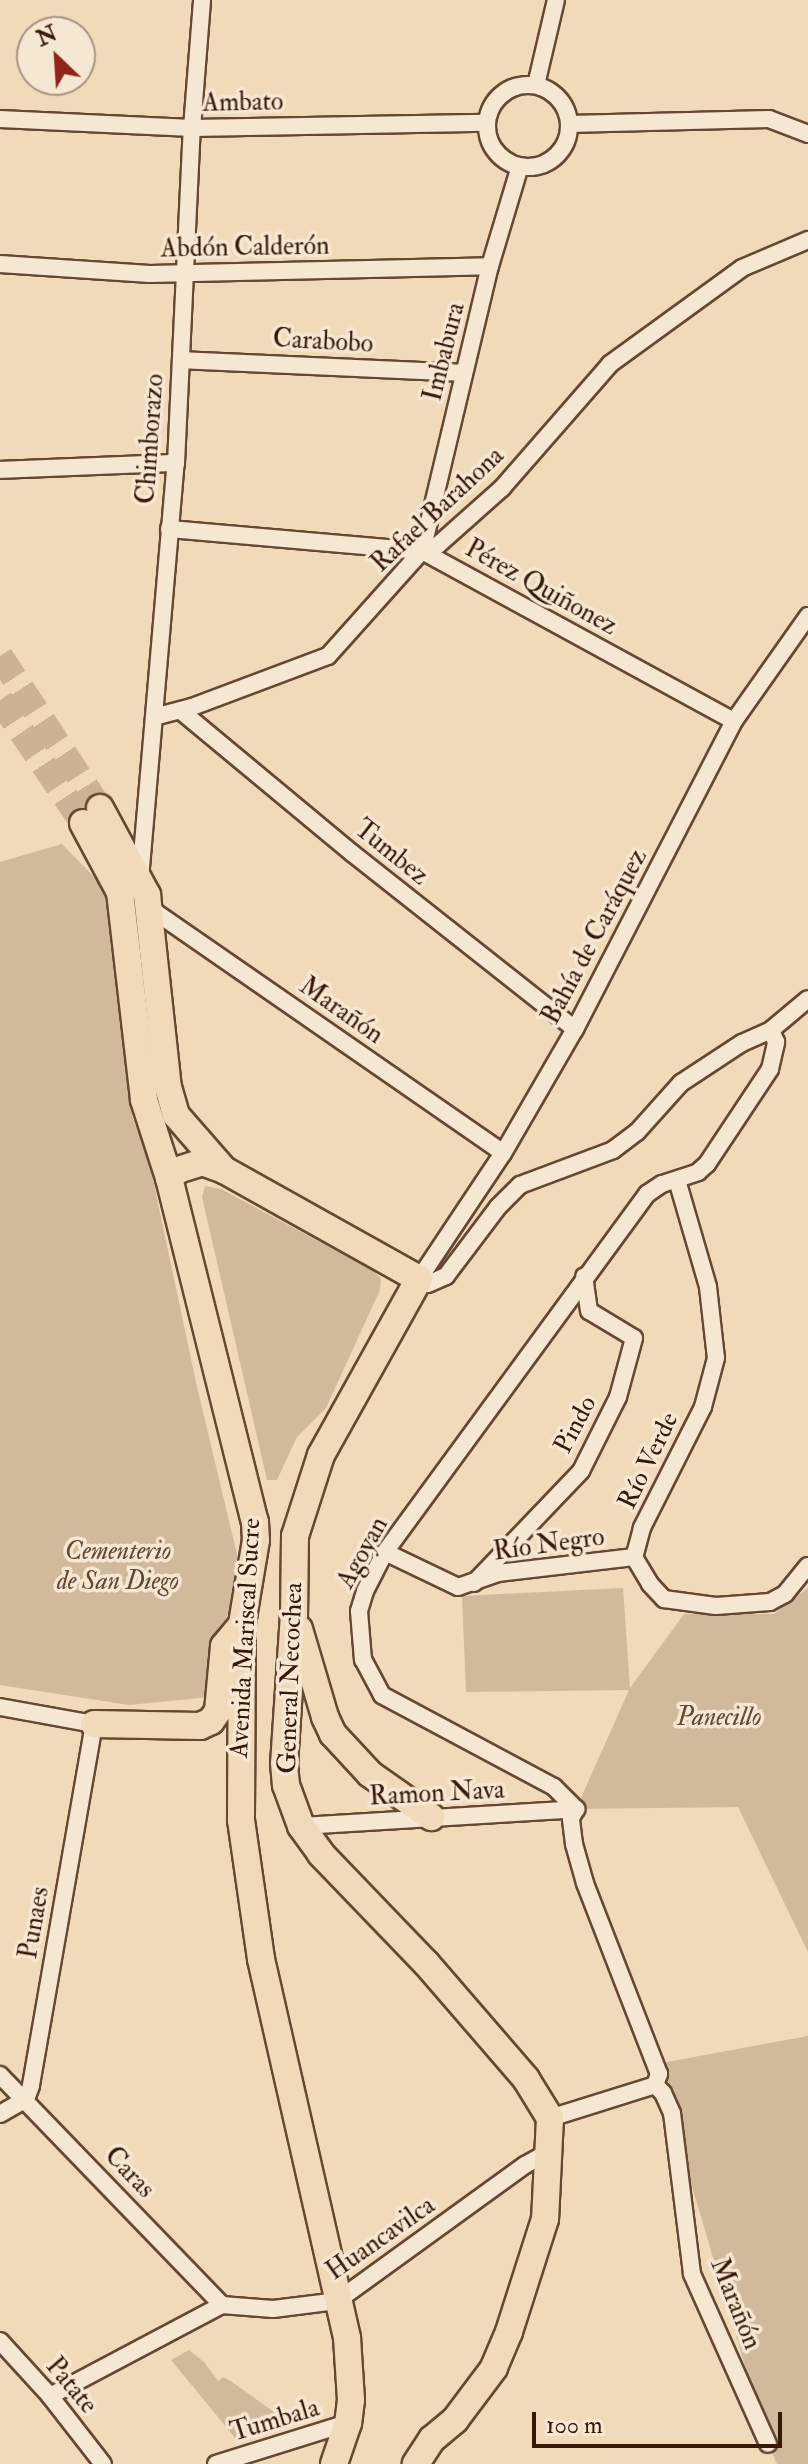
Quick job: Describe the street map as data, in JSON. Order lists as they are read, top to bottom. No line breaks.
{"streets":{"main road":["Avenida Mariscal Sucre","General Necochea"],"street":["Ambato","Abdón Calderón","Carabobo","Imbabura","Chimborazo","Rafael Barahona","Pérez Quiñonez","Tumbez","Bahía de Caráquez","Marañón","Pindo","Río Verde","Río Negro","Agoyan","Ramon Nava","Punaes","Caras","Huancavilca","Patate","Tumbala"]},"crossings":[["Ambato","Imbabura"],["Ambato","Chimborazo"],["Abdón Calderón","Imbabura"],["Abdón Calderón","Chimborazo"],["Carabobo","Imbabura"],["Carabobo","Chimborazo"],["Imbabura","Rafael Barahona"],["Imbabura","Pérez Quiñonez"],["Chimborazo","Rafael Barahona"],["Chimborazo","Pérez Quiñonez"],["Chimborazo","Avenida Mariscal Sucre"],["Rafael Barahona","Pérez Quiñonez"],["Rafael Barahona","Tumbez"],["Pérez Quiñonez","Bahía de Caráquez"],["Tumbez","Bahía de Caráquez"],["Bahía de Caráquez","Marañón"],["Bahía de Caráquez","General Necochea"],["Marañón","Avenida Mariscal Sucre"],["Pindo","Río Negro"],["Pindo","Agoyan"],["Río Verde","Río Negro"],["Río Verde","Agoyan"],["Río Negro","Agoyan"],["Agoyan","Ramon Nava"],["Avenida Mariscal Sucre","Huancavilca"],["Avenida Mariscal Sucre","Tumbala"],["General Necochea","Ramon Nava"],["Punaes","Caras"],["Caras","Huancavilca"]],"parks":["Cementerio de San Diego","Panecillo"],"scale_bar":"100 m","north":"top left"}
